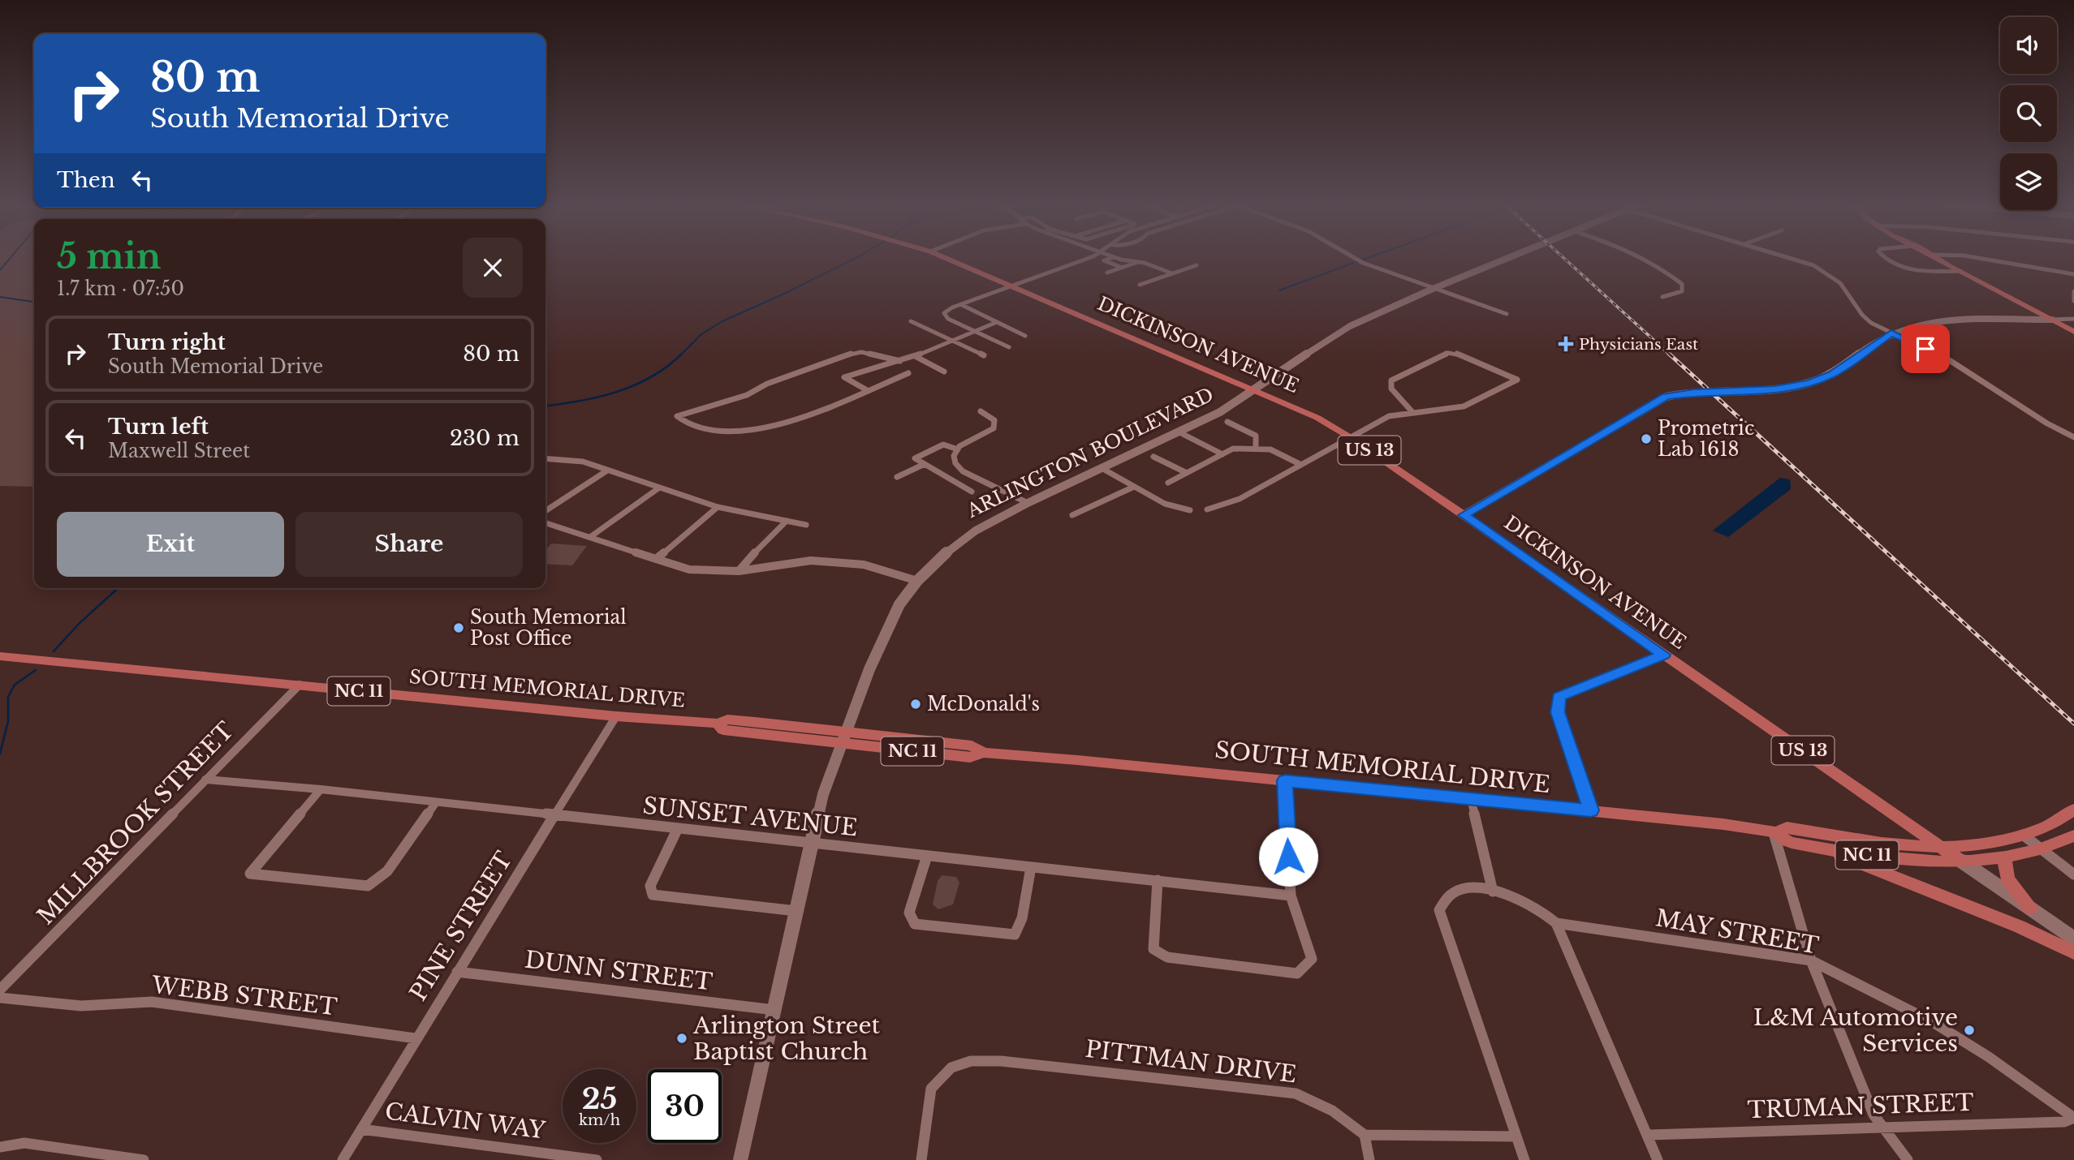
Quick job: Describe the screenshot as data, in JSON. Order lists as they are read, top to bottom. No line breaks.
{"streets":{"main road":["DICKINSON AVENUE","US 13","ARLINGTON BOULEVARD","SOUTH MEMORIAL DRIVE","NC 11"],"street":["SUNSET AVENUE","MILLBROOK STREET","PINE STREET","MAY STREET","DUNN STREET","WEBB STREET","PITTMAN DRIVE","TRUMAN STREET","CALVIN WAY"]},"crossings":[["DICKINSON AVENUE","ARLINGTON BOULEVARD"],["DICKINSON AVENUE","SOUTH MEMORIAL DRIVE"],["ARLINGTON BOULEVARD","SOUTH MEMORIAL DRIVE"],["ARLINGTON BOULEVARD","SUNSET AVENUE"],["ARLINGTON BOULEVARD","DUNN STREET"],["SOUTH MEMORIAL DRIVE","MILLBROOK STREET"],["SOUTH MEMORIAL DRIVE","PINE STREET"],["SUNSET AVENUE","MILLBROOK STREET"],["SUNSET AVENUE","PINE STREET"],["PINE STREET","DUNN STREET"],["PINE STREET","WEBB STREET"],["PINE STREET","CALVIN WAY"],["MAY STREET","TRUMAN STREET"]],"places":{"health":["Physicians East"],"other":["Prometric Lab 1618","South Memorial Post Office","McDonald's","L&M Automotive Services","Arlington Street Baptist Church"]},"page":{"turn":["80 m","South Memorial Drive"],"then":"Then","heading":["5 min","1.7 km · 07:50"],"list":[{"name":"Turn right","note":"South Memorial Drive","value":"80 m"},{"name":"Turn left","note":"Maxwell Street","value":"230 m"}],"buttons":["Exit","Share"],"speed":"25 km/h","limit":"30"}}
